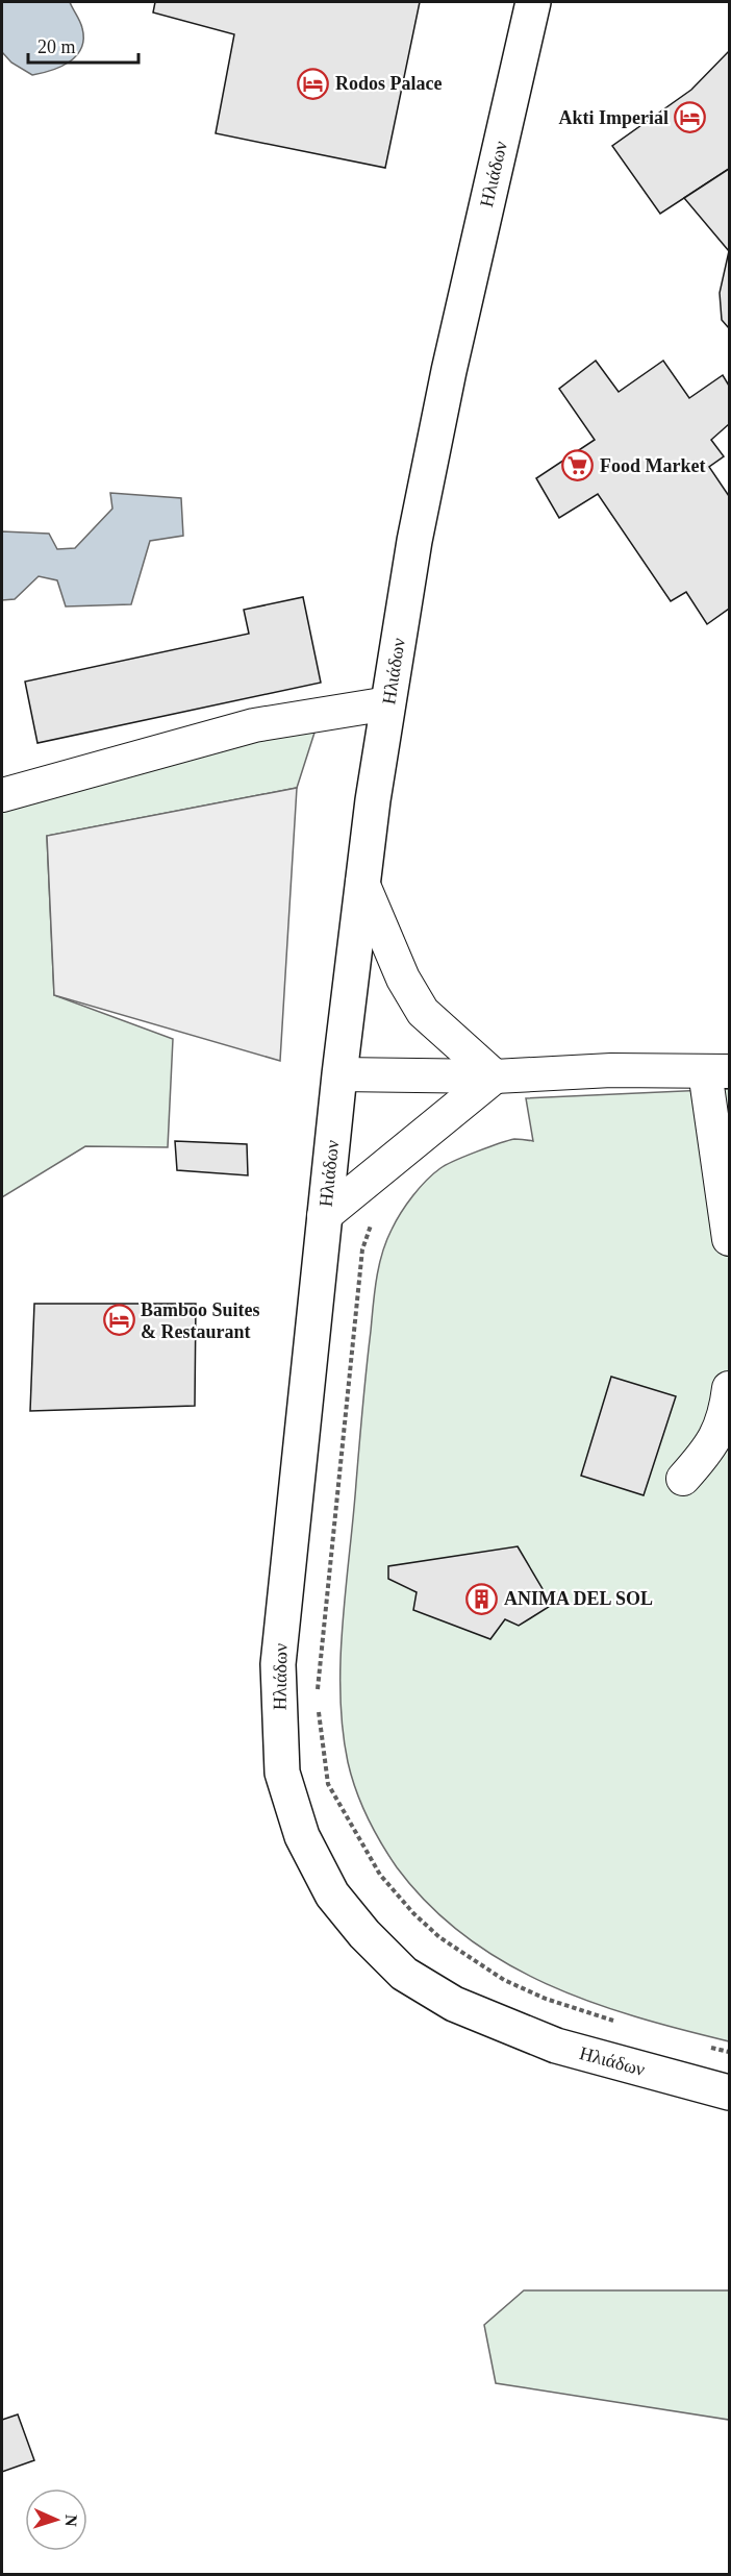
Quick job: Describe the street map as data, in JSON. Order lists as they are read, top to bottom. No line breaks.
{"streets":{"street":["Ηλιάδων"]},"places":{"hotel":["Rodos Palace","Akti Imperial","Bamboo Suites & Restaurant"],"supermarket":["Food Market"],"building":["ANIMA DEL SOL"]},"scale_bar":"20 m","north":"right"}
